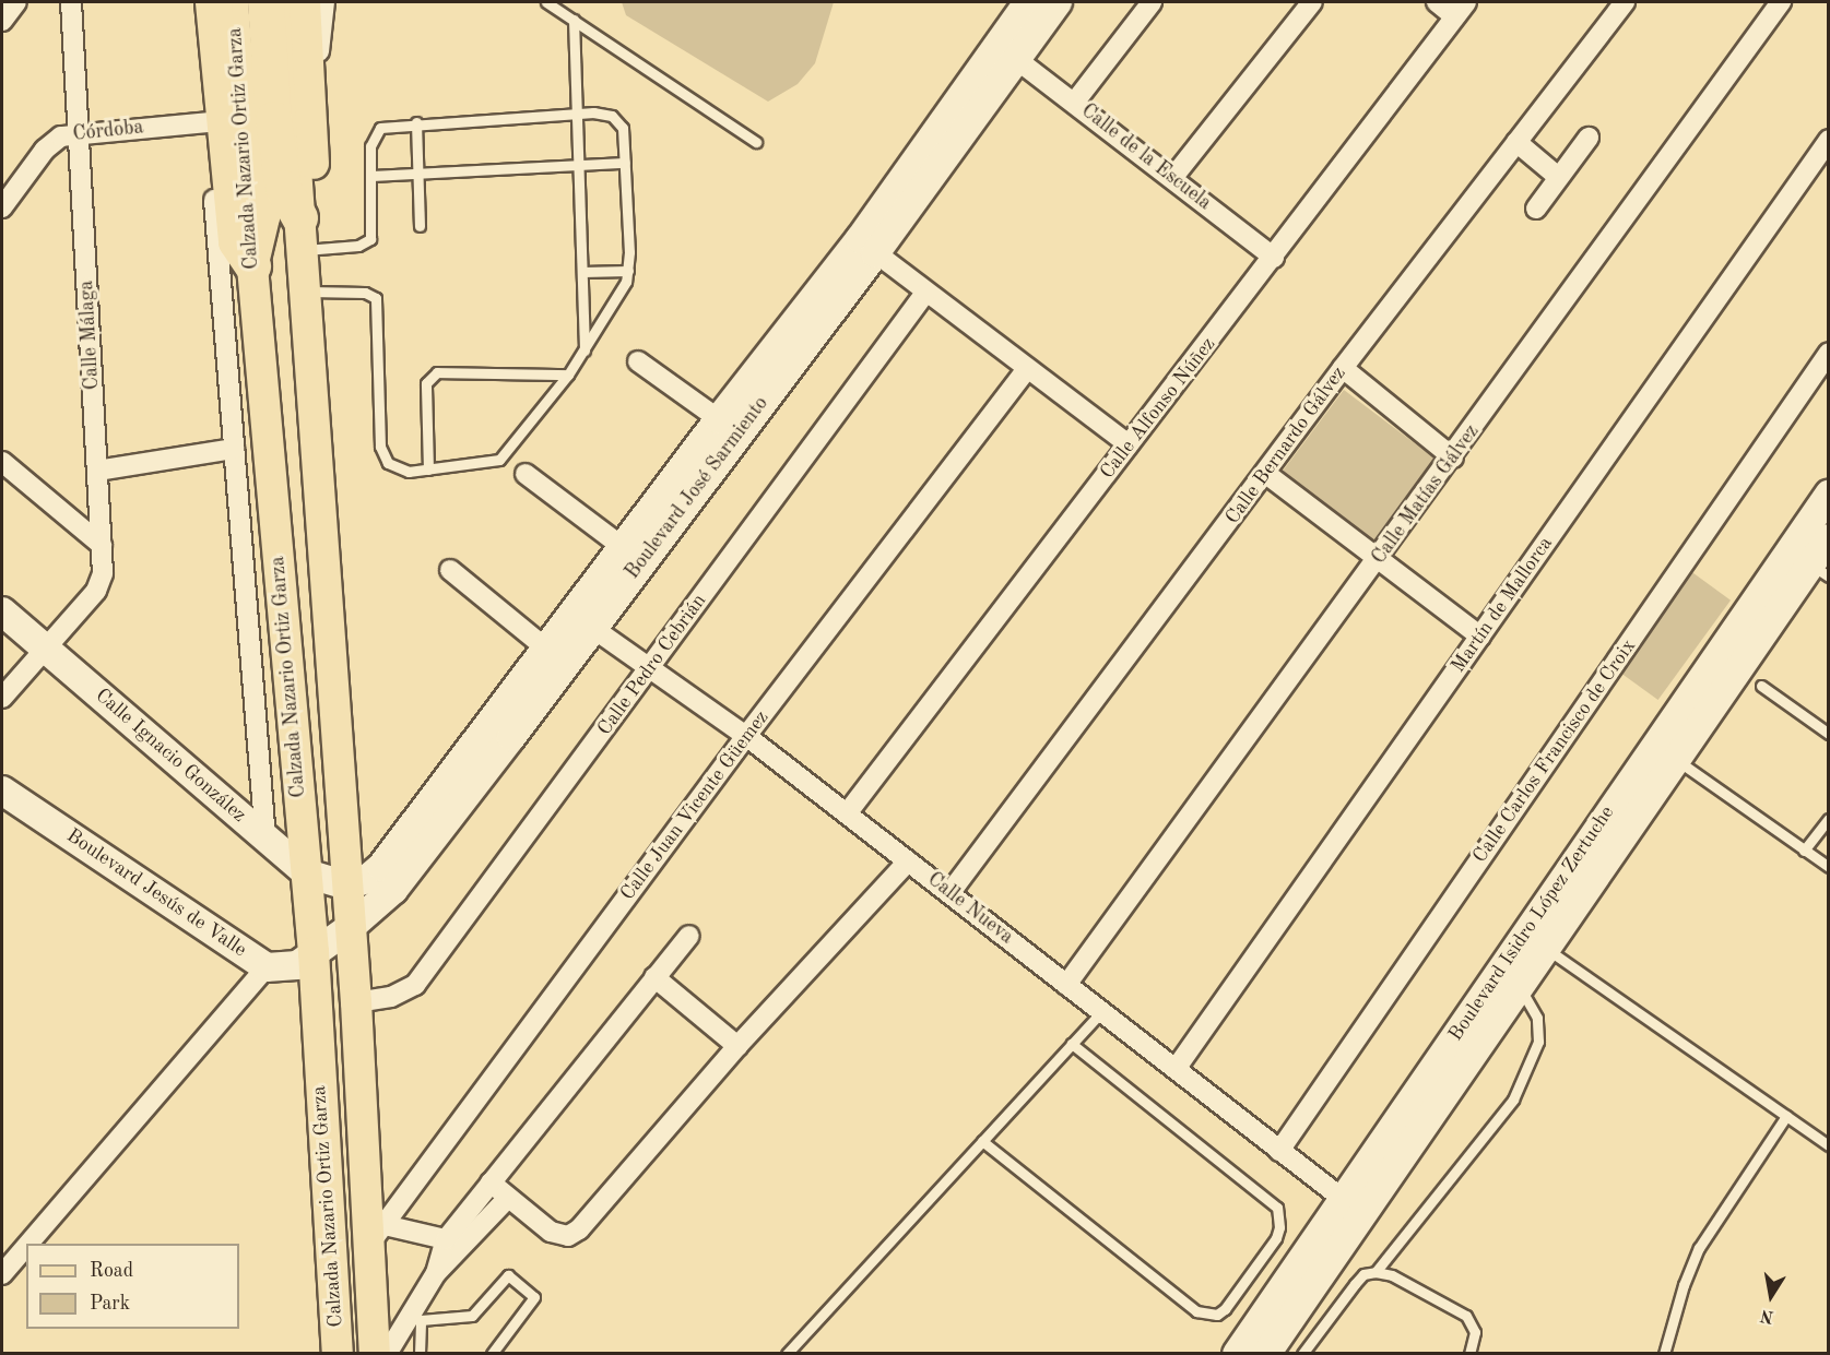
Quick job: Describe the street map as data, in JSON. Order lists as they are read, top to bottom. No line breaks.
{"streets":{"main road":["Calzada Nazario Ortiz Garza"],"street":["Córdoba","Calle de la Escuela","Calle Málaga","Calle Alfonso Núñez","Calle Bernardo Gálvez","Boulevard José Sarmiento","Calle Matías Gálvez","Martín de Mallorca","Calle Pedro Cebrián","Calle Carlos Francisco de Croix","Calle Ignacio González","Calle Juan Vicente Güemez","Boulevard Jesús de Valle","Calle Nueva","Boulevard Isidro López Zertuche"]},"crossings":[["Córdoba","Calle Málaga"],["Calzada Nazario Ortiz Garza","Boulevard José Sarmiento"],["Calzada Nazario Ortiz Garza","Calle Pedro Cebrián"],["Calzada Nazario Ortiz Garza","Calle Ignacio González"],["Calzada Nazario Ortiz Garza","Calle Juan Vicente Güemez"],["Calzada Nazario Ortiz Garza","Boulevard Jesús de Valle"],["Calle de la Escuela","Calle Alfonso Núñez"],["Calle de la Escuela","Boulevard José Sarmiento"],["Calle Málaga","Calle Ignacio González"],["Calle Alfonso Núñez","Calle Nueva"],["Calle Bernardo Gálvez","Calle Nueva"],["Boulevard José Sarmiento","Calle Ignacio González"],["Boulevard José Sarmiento","Boulevard Jesús de Valle"],["Boulevard José Sarmiento","Calle Nueva"],["Calle Matías Gálvez","Calle Nueva"],["Martín de Mallorca","Calle Nueva"],["Calle Pedro Cebrián","Calle Nueva"],["Calle Carlos Francisco de Croix","Calle Nueva"],["Calle Juan Vicente Güemez","Calle Nueva"],["Calle Nueva","Boulevard Isidro López Zertuche"]],"legend":["Road","Park"],"north":"bottom"}
